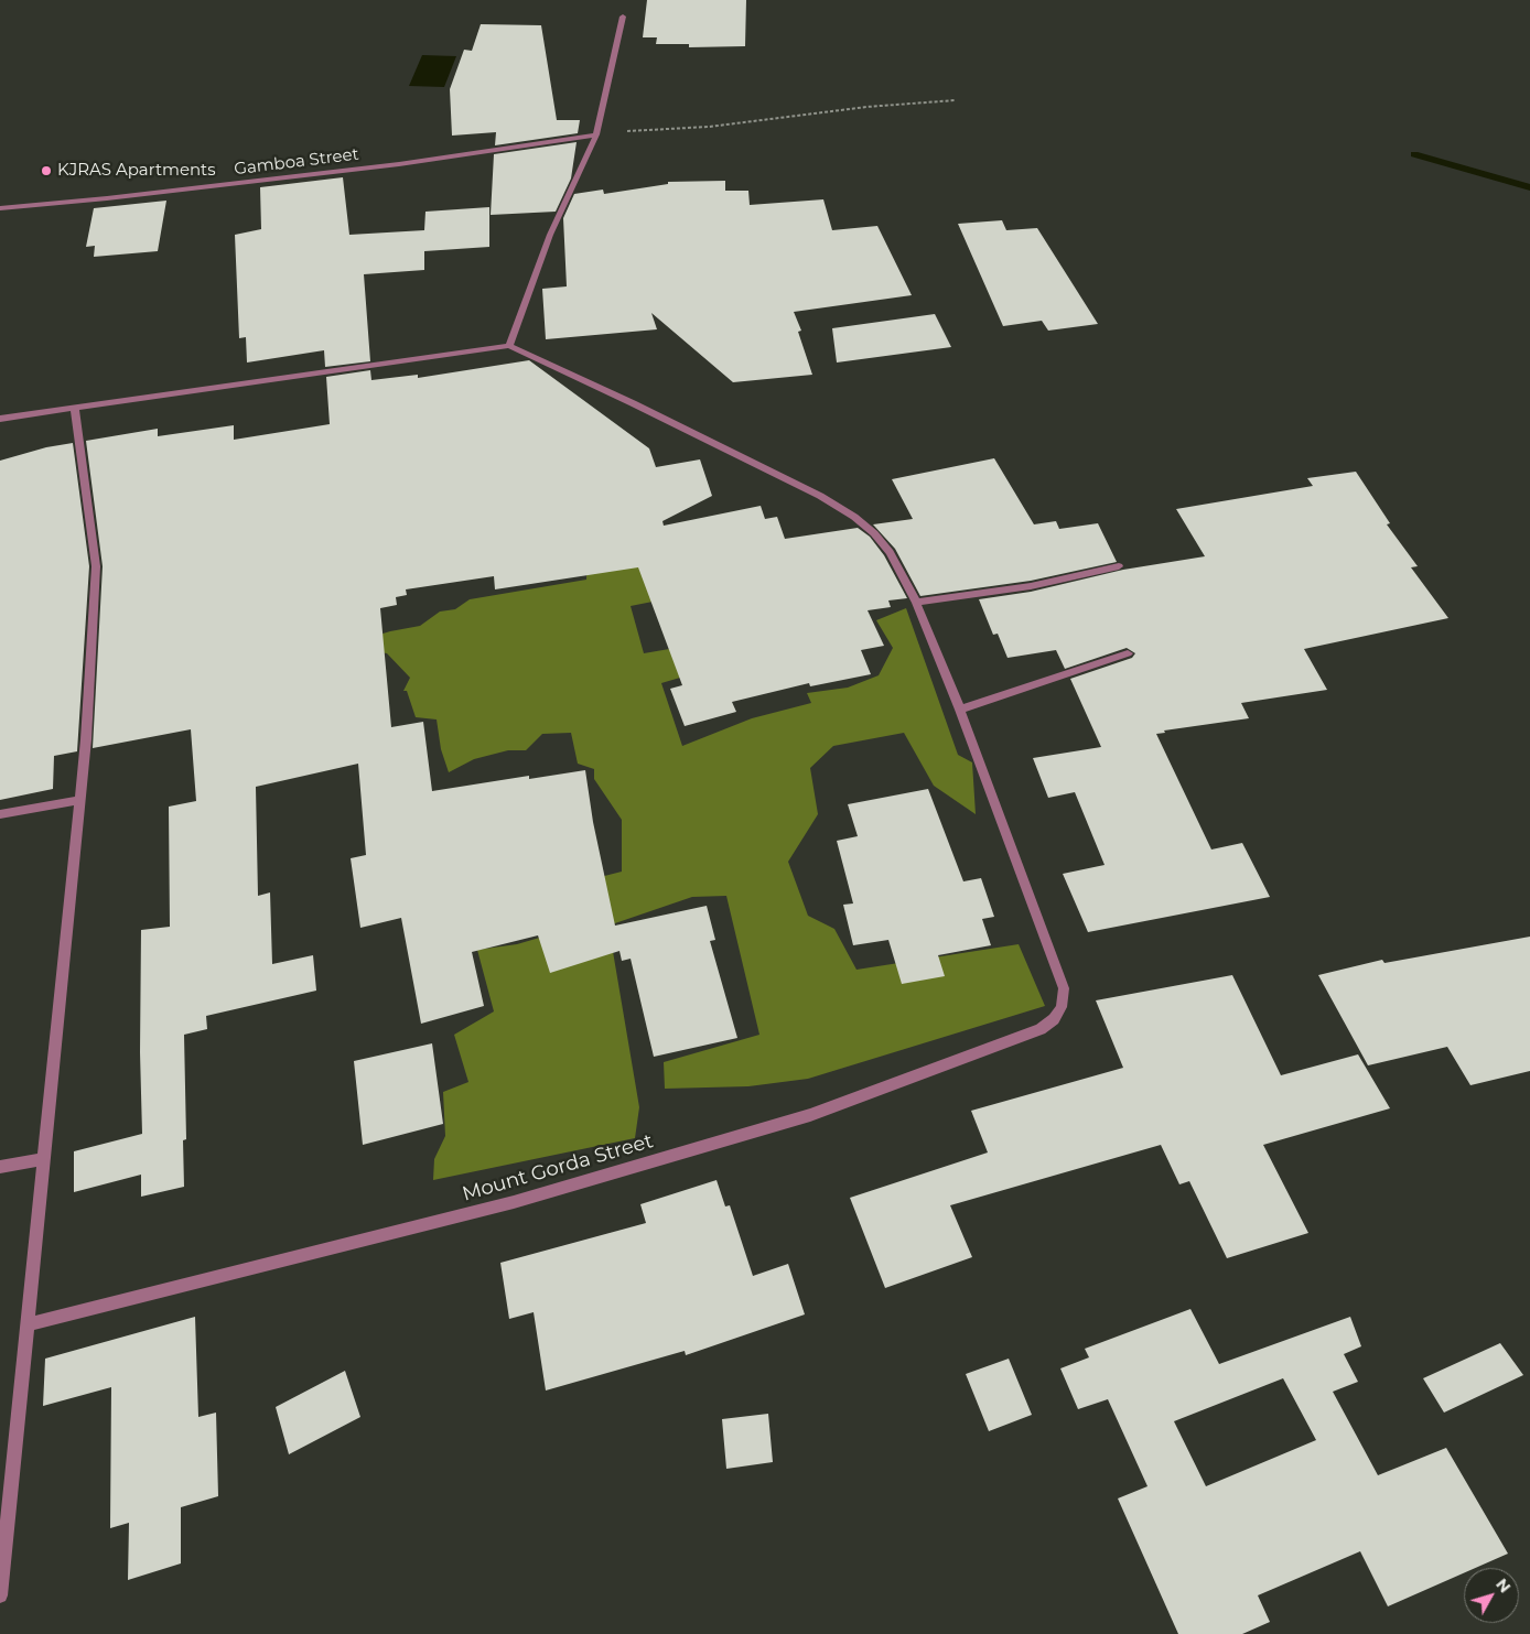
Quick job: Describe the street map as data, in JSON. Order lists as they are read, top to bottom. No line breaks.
{"streets":{"street":["Gamboa Street","Mount Gorda Street"]},"places":["KJRAS Apartments"],"north":"top right"}
